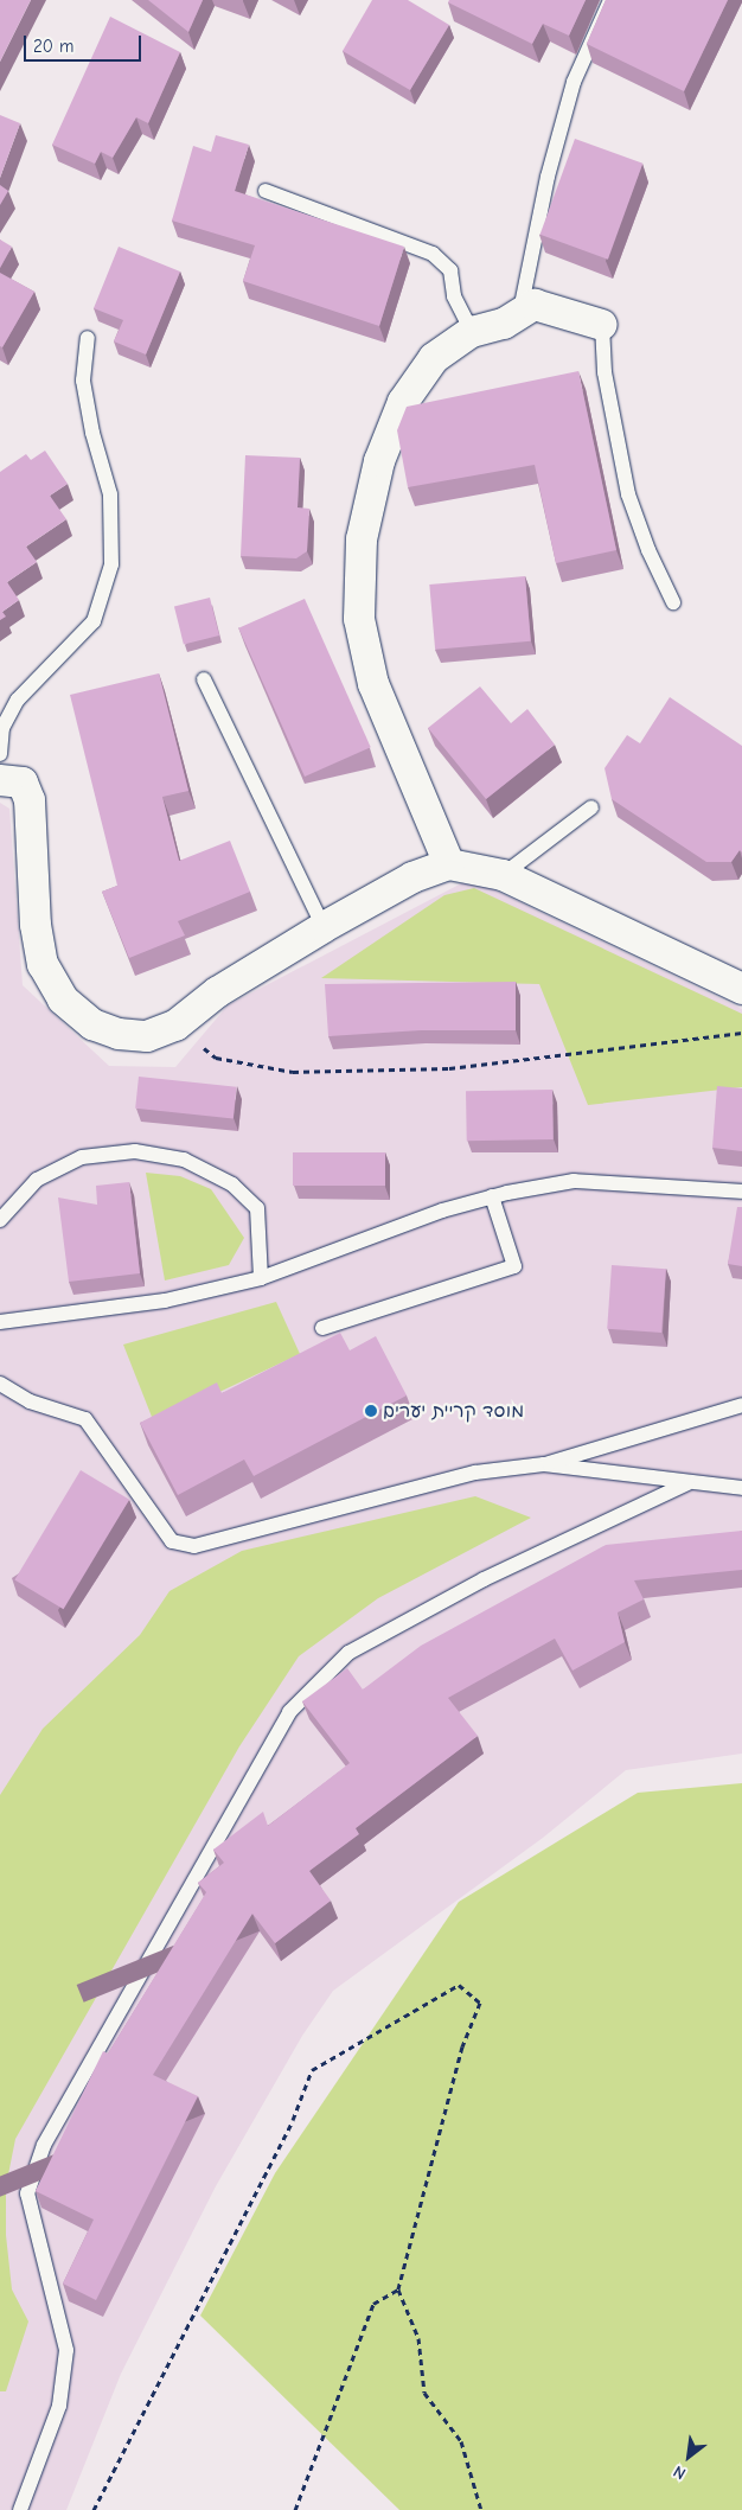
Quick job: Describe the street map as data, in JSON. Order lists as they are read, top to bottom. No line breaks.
{"places":["מוסד קריית יערים"],"scale_bar":"20 m","north":"bottom left"}
